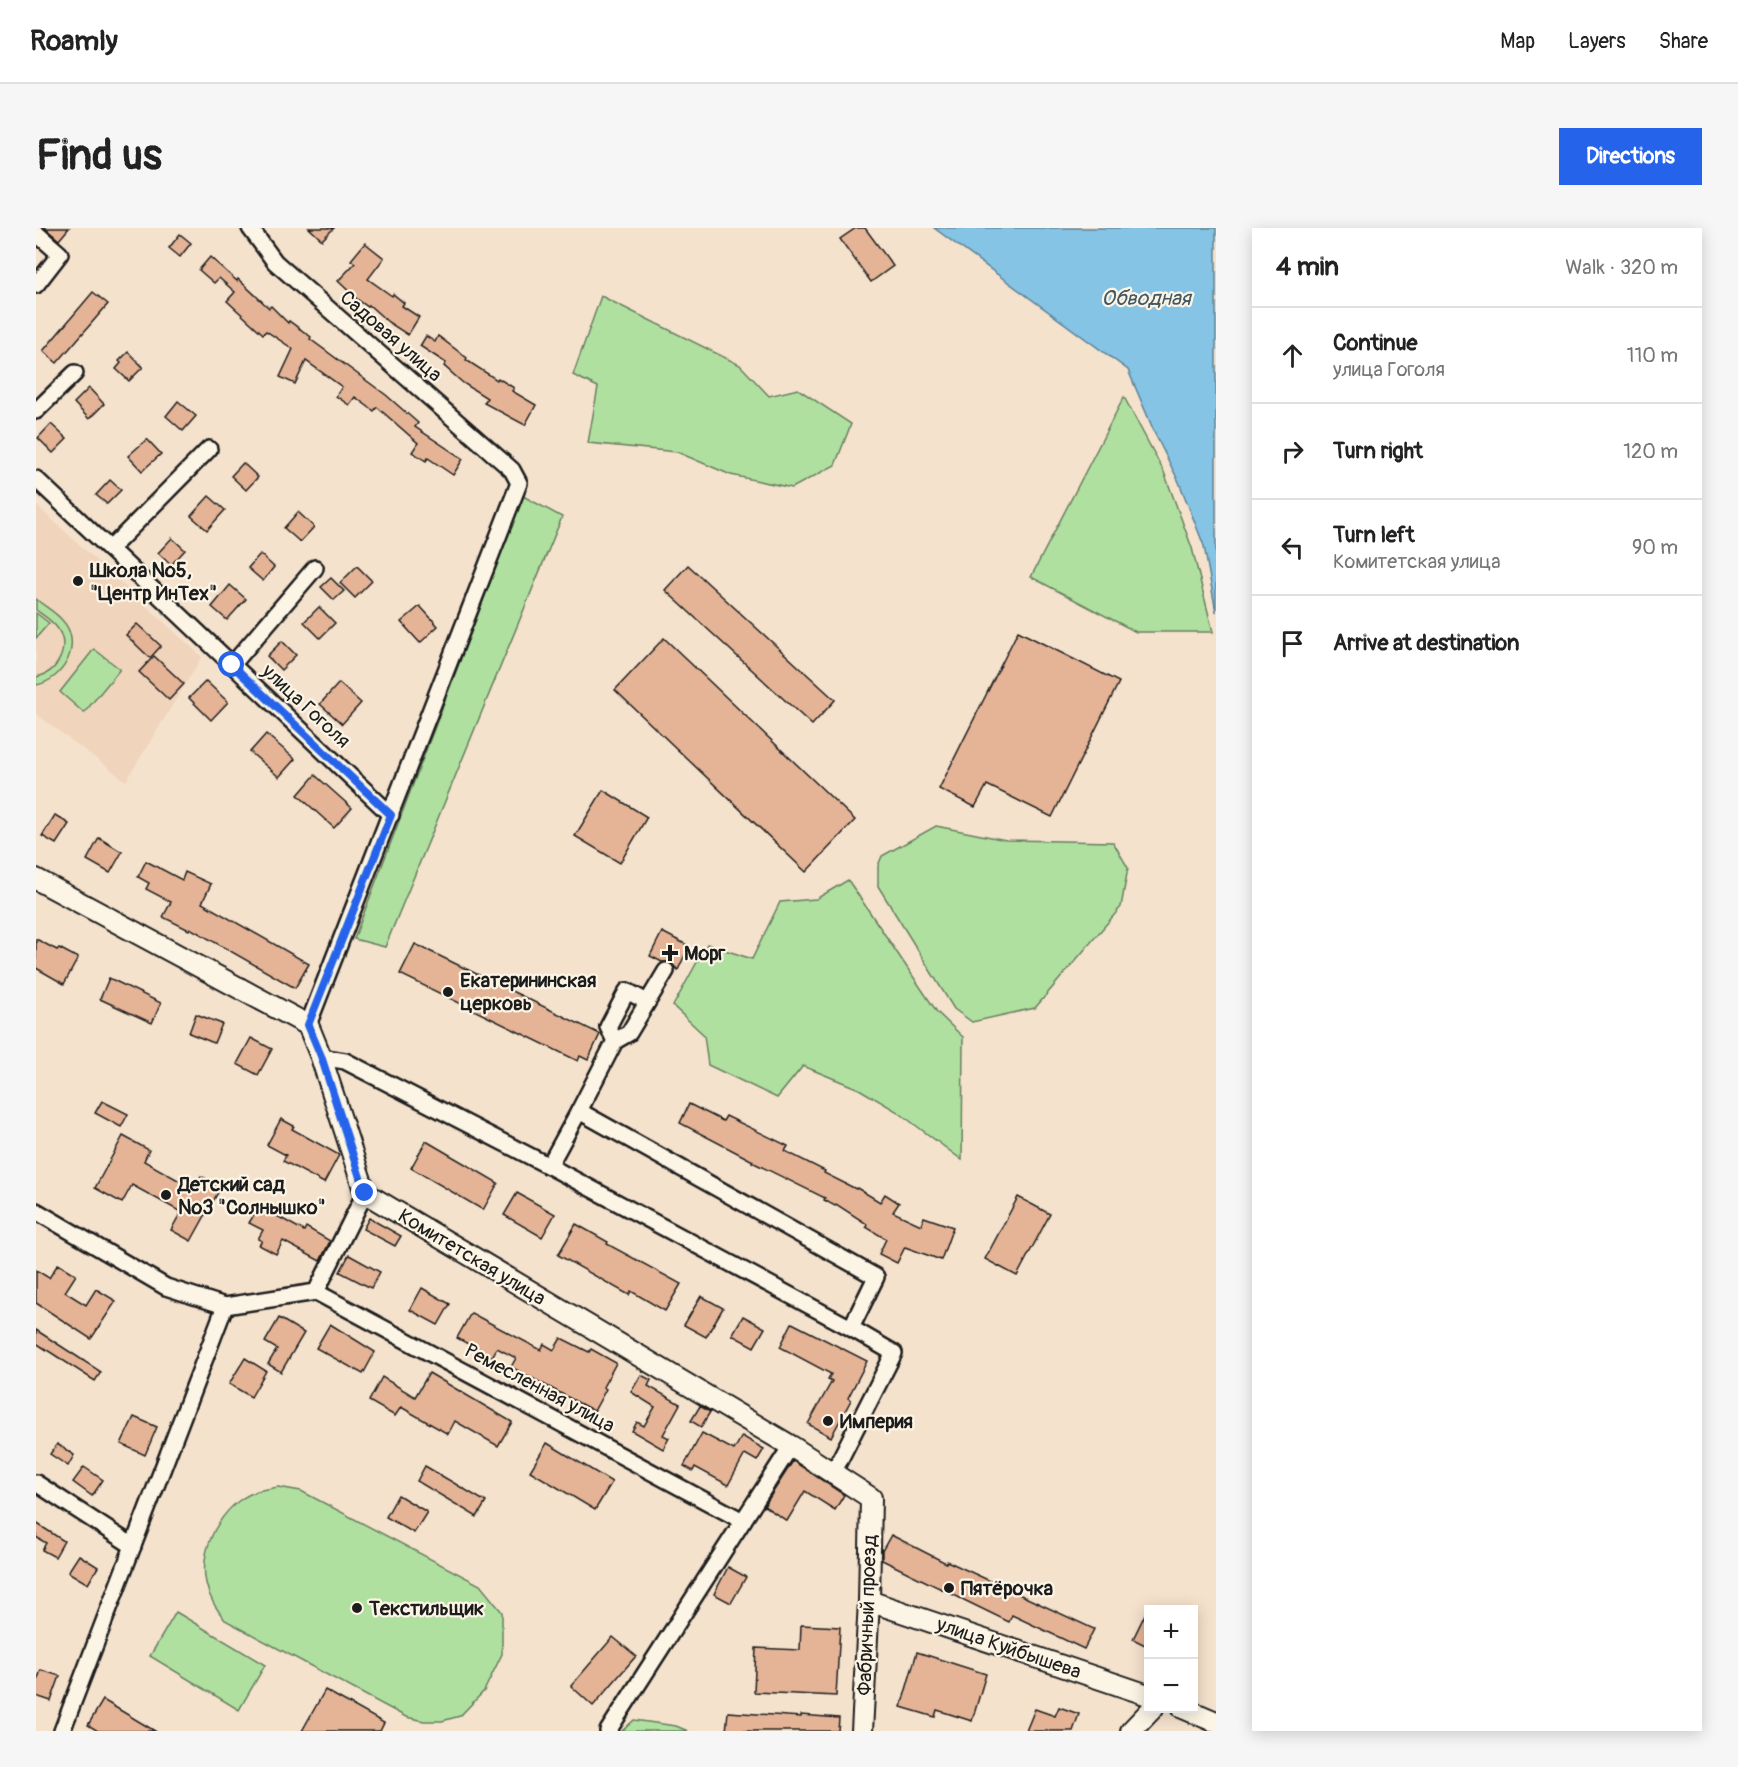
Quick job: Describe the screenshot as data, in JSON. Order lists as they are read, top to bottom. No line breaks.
{"streets":{"street":["Садовая улица","улица Гоголя","Комитетская улица","Ремесленная улица","Фабричный проезд","улица Куйбышева"]},"crossings":[["Садовая улица","улица Гоголя"],["Комитетская улица","Фабричный проезд"],["Фабричный проезд","улица Куйбышева"]],"water":["Обводная"],"places":{"other":["Школа №5, \"Центр ИнТех\"","Екатерининская церковь","Детский сад №3 \"Солнышко\"","Империя","Пятёрочка","Текстильщик"],"health":["Морг"]},"page":{"header":"Roamly","nav":["Map","Layers","Share"],"buttons":"Directions","title":"Find us","heading":["4 min","Walk · 320 m"],"list":[["Continue","улица Гоголя","110 m"],["Turn right","120 m"],["Turn left","Комитетская улица","90 m"],"Arrive at destination"],"map_buttons":["+","−"]}}
